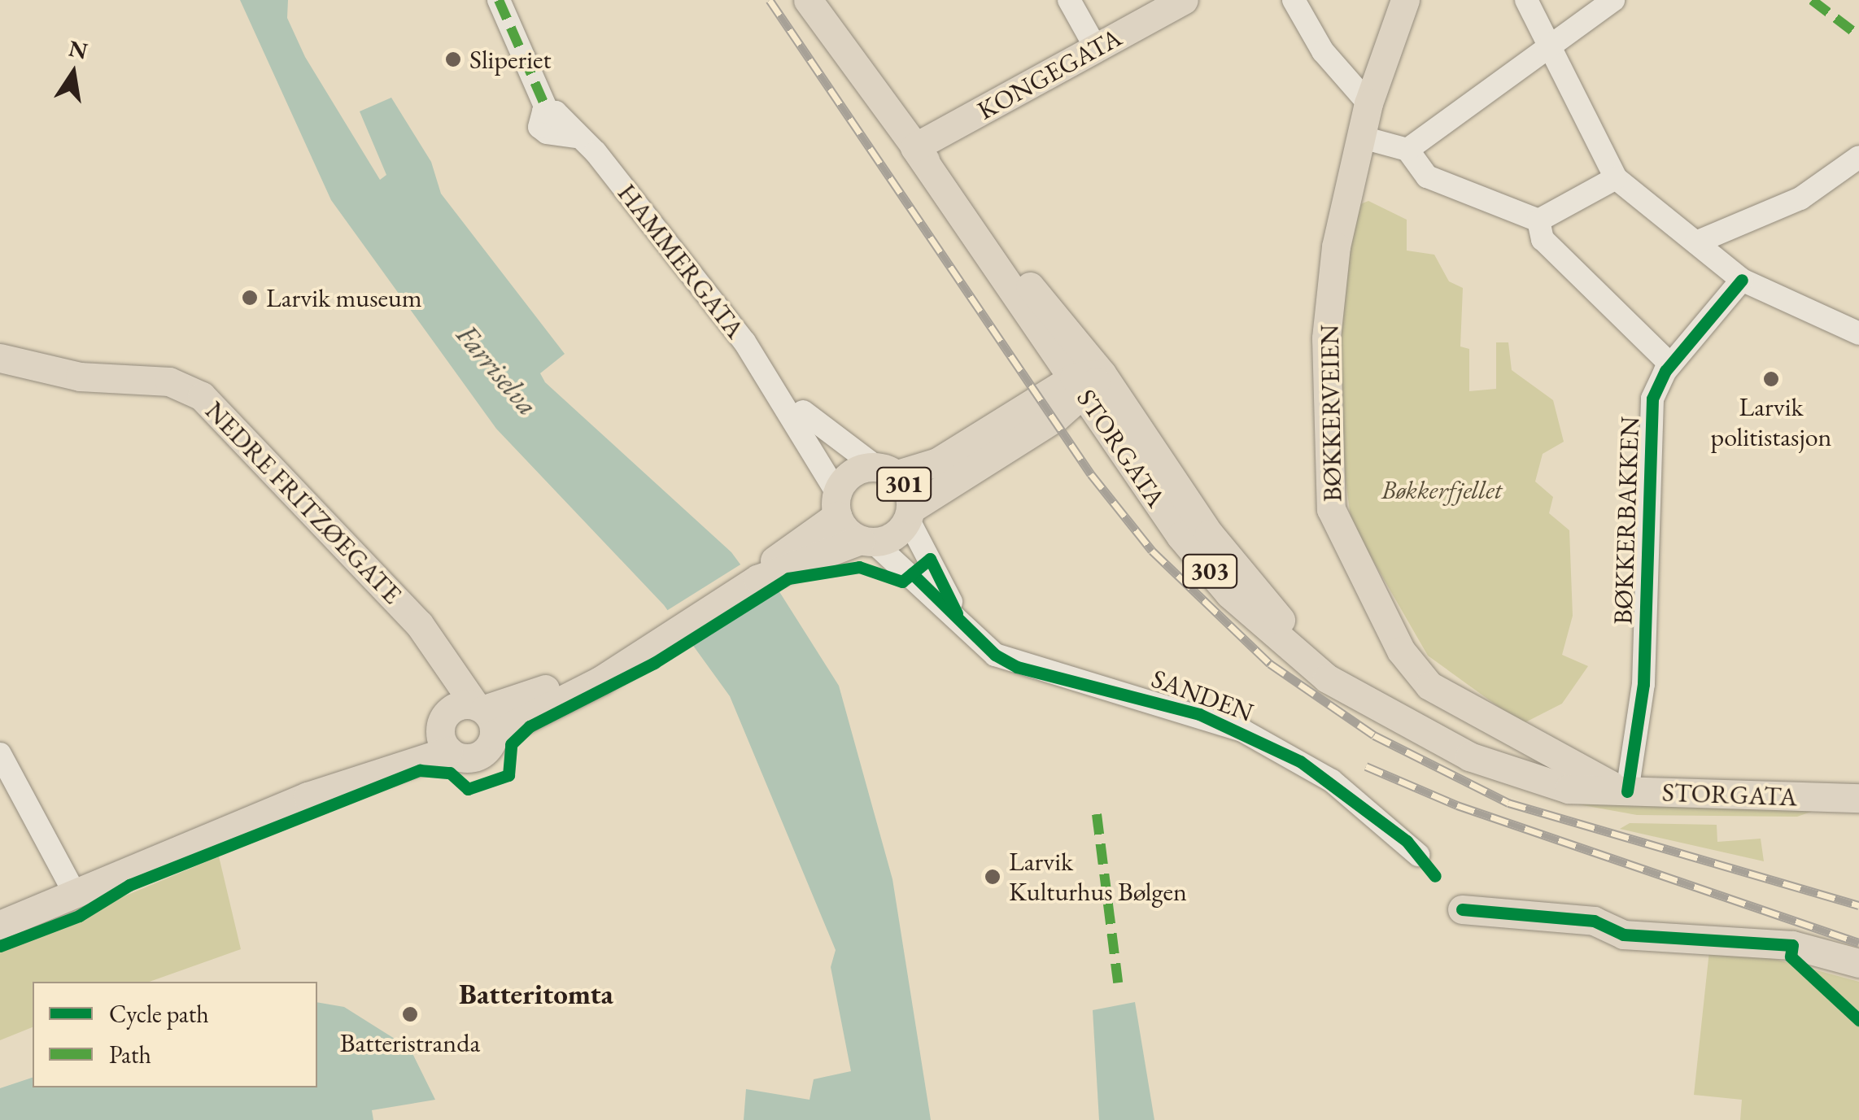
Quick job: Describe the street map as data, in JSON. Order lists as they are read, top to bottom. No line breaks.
{"streets":{"main road":["KONGEGATA","BØKKERVEIEN","STORGATA","301","NEDRE FRITZØEGATE","303"],"street":["HAMMERGATA","BØKKERBAKKEN","SANDEN"]},"crossings":[["KONGEGATA","STORGATA"],["HAMMERGATA","301"],["HAMMERGATA","SANDEN"],["BØKKERVEIEN","STORGATA"],["BØKKERVEIEN","BØKKERBAKKEN"],["STORGATA","301"],["STORGATA","BØKKERBAKKEN"],["301","NEDRE FRITZØEGATE"],["301","SANDEN"]],"districts":["Batteritomta"],"water":["Farriselva"],"parks":["Bøkkerfjellet"],"places":["Sliperiet","Larvik museum","Larvik politistasjon","Larvik Kulturhus Bølgen","Batteristranda"],"legend":["Cycle path","Path"],"north":"top"}
